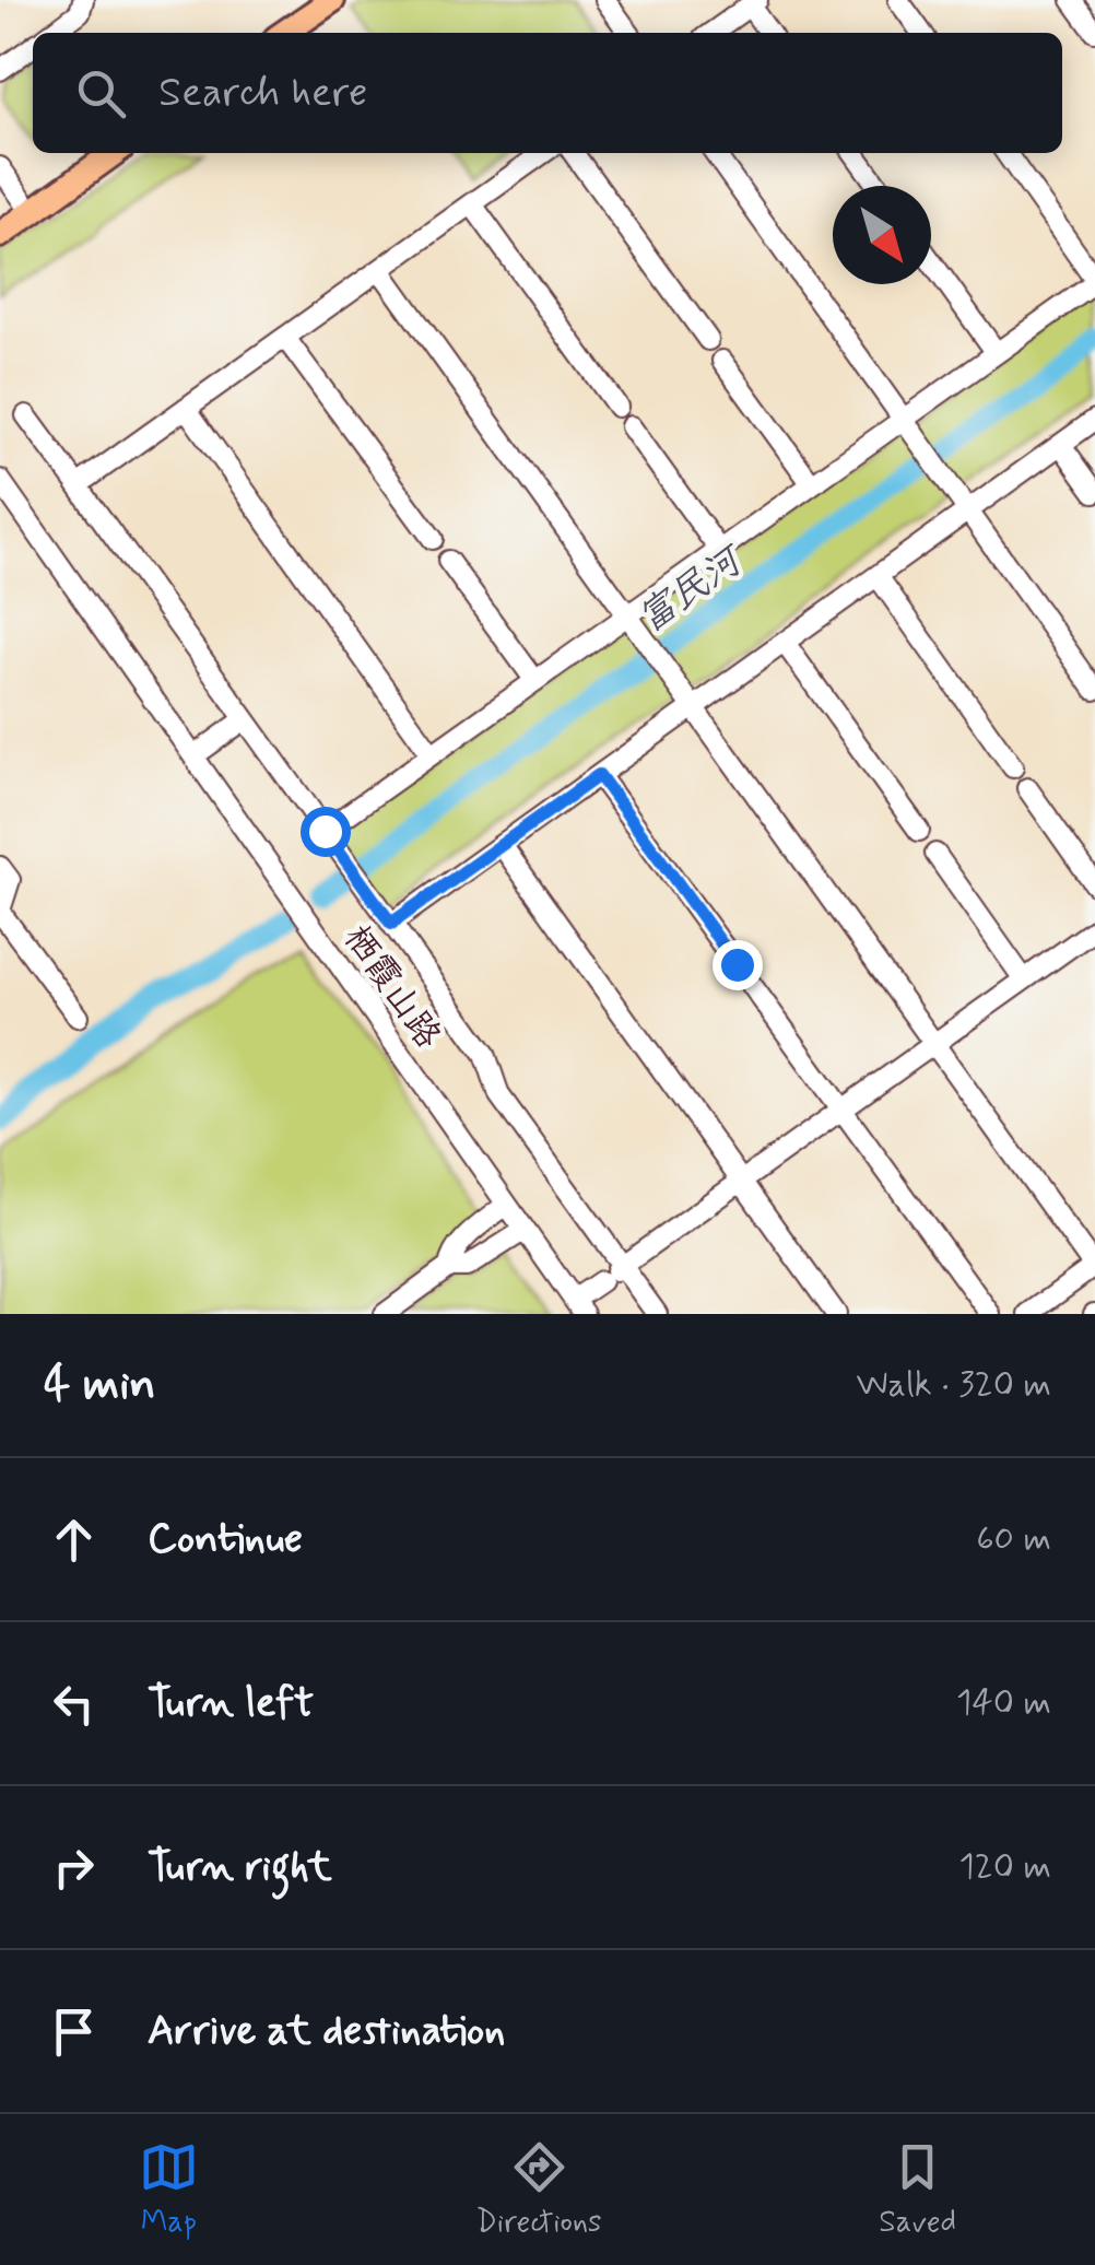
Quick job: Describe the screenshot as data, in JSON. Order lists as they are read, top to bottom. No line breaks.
{"streets":{"street":["栖霞山路"]},"water":["富民河"],"north":"bottom right","page":{"search":"Search here","heading":["4 min","Walk · 320 m"],"list":[["Continue","60 m"],["Turn left","140 m"],["Turn right","120 m"],"Arrive at destination"],"nav":["Map","Directions","Saved"]}}
